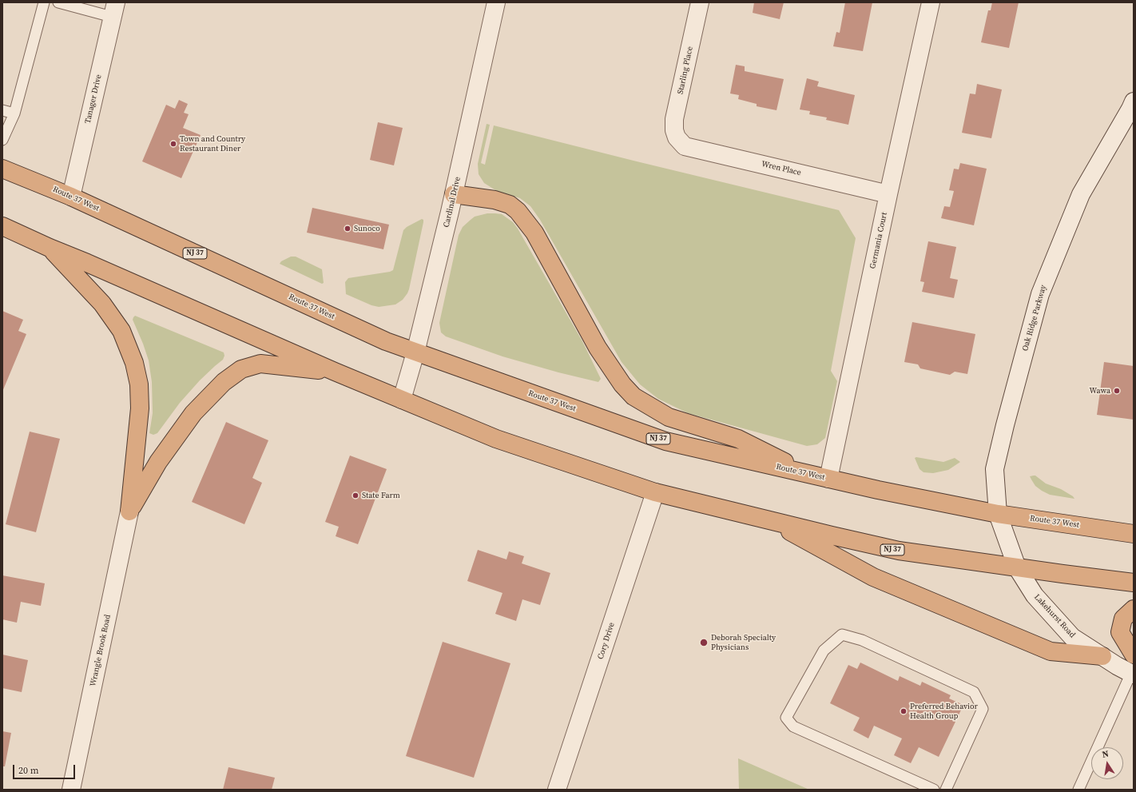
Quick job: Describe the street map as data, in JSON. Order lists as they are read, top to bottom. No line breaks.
{"streets":{"highway":["Route 37 West","NJ 37"],"street":["Starling Place","Tanager Drive","Wren Place","Cardinal Drive","Germania Court","Oak Ridge Parkway","Lakehurst Road","Cory Drive","Wrangle Brook Road"]},"crossings":[["Starling Place","Wren Place"],["Tanager Drive","Route 37 West"],["Wren Place","Germania Court"],["Route 37 West","Cardinal Drive"],["Route 37 West","Germania Court"],["Route 37 West","Oak Ridge Parkway"],["Route 37 West","Lakehurst Road"],["Cardinal Drive","NJ 37"],["NJ 37","Lakehurst Road"],["NJ 37","Cory Drive"],["Oak Ridge Parkway","Lakehurst Road"]],"places":["Town and Country Restaurant Diner","Sunoco","Wawa","State Farm","Deborah Specialty Physicians","Preferred Behavior Health Group"],"scale_bar":"20 m","north":"top"}
